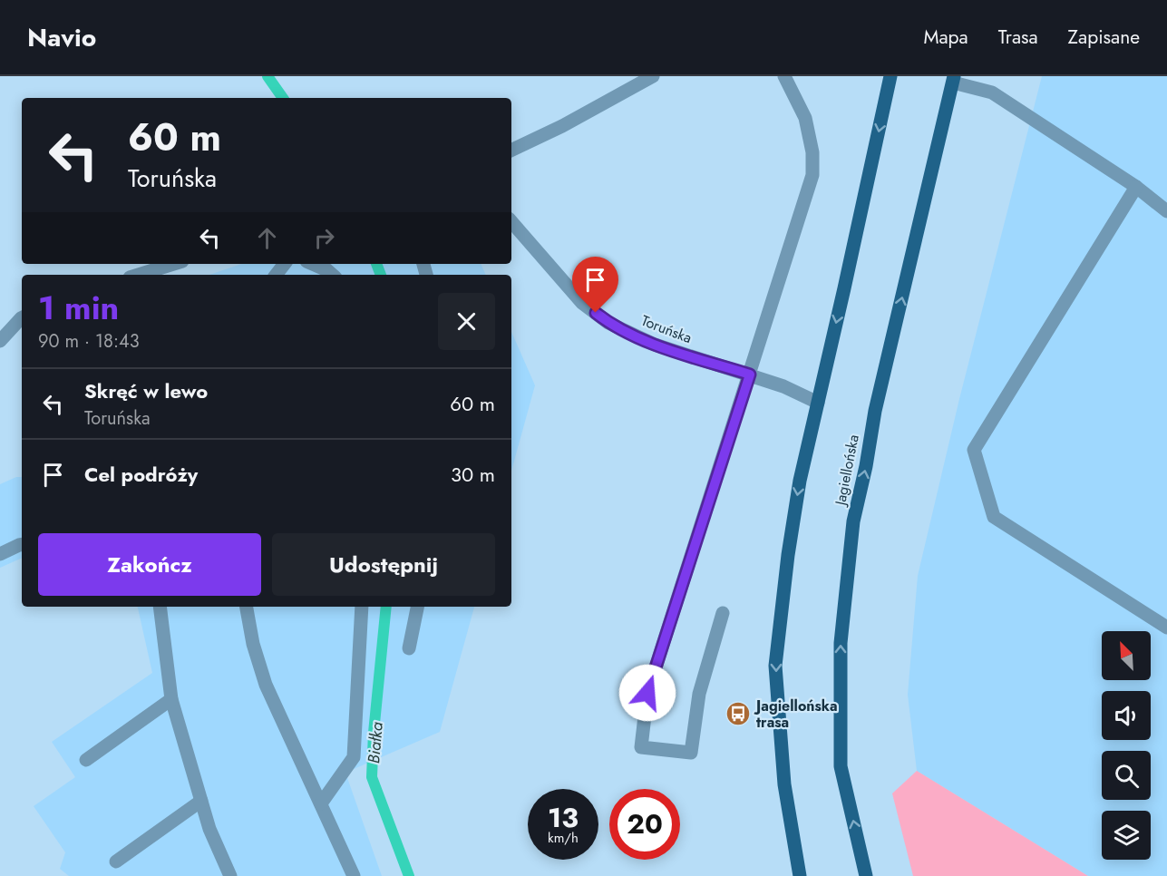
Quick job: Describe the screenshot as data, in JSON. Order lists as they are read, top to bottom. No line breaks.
{"streets":{"main road":["Jagiellońska"],"street":["Toruńska"]},"water":["Białka"],"places":{"bus stop":["Jagiellońska trasa"]},"north":"top left","page":{"header":"Navio","nav":["Mapa","Trasa","Zapisane"],"turn":["60 m","Toruńska"],"heading":["1 min","90 m · 18:43"],"list":[{"name":"Skręć w lewo","note":"Toruńska","value":"60 m"},{"name":"Cel podróży","value":"30 m"}],"buttons":["Zakończ","Udostępnij"],"speed":"13 km/h","limit":"20"}}
